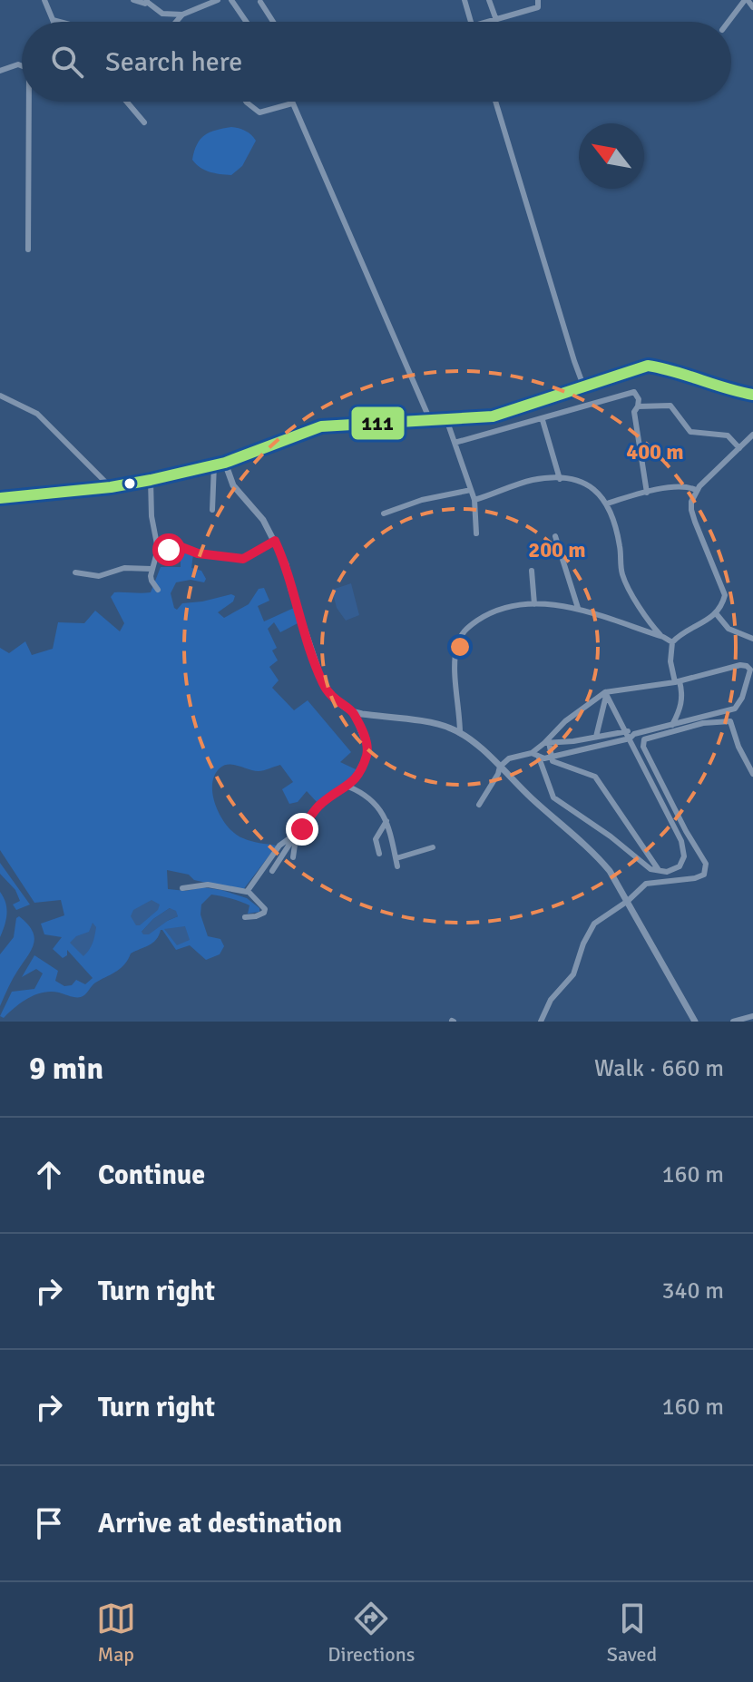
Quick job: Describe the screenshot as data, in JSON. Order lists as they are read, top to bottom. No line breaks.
{"lines":["transit line 111"],"north":"top left","page":{"search":"Search here","heading":["9 min","Walk · 660 m"],"list":[["Continue","160 m"],["Turn right","340 m"],["Turn right","160 m"],"Arrive at destination"],"nav":["Map","Directions","Saved"]},"rings":["400 m","200 m"]}
